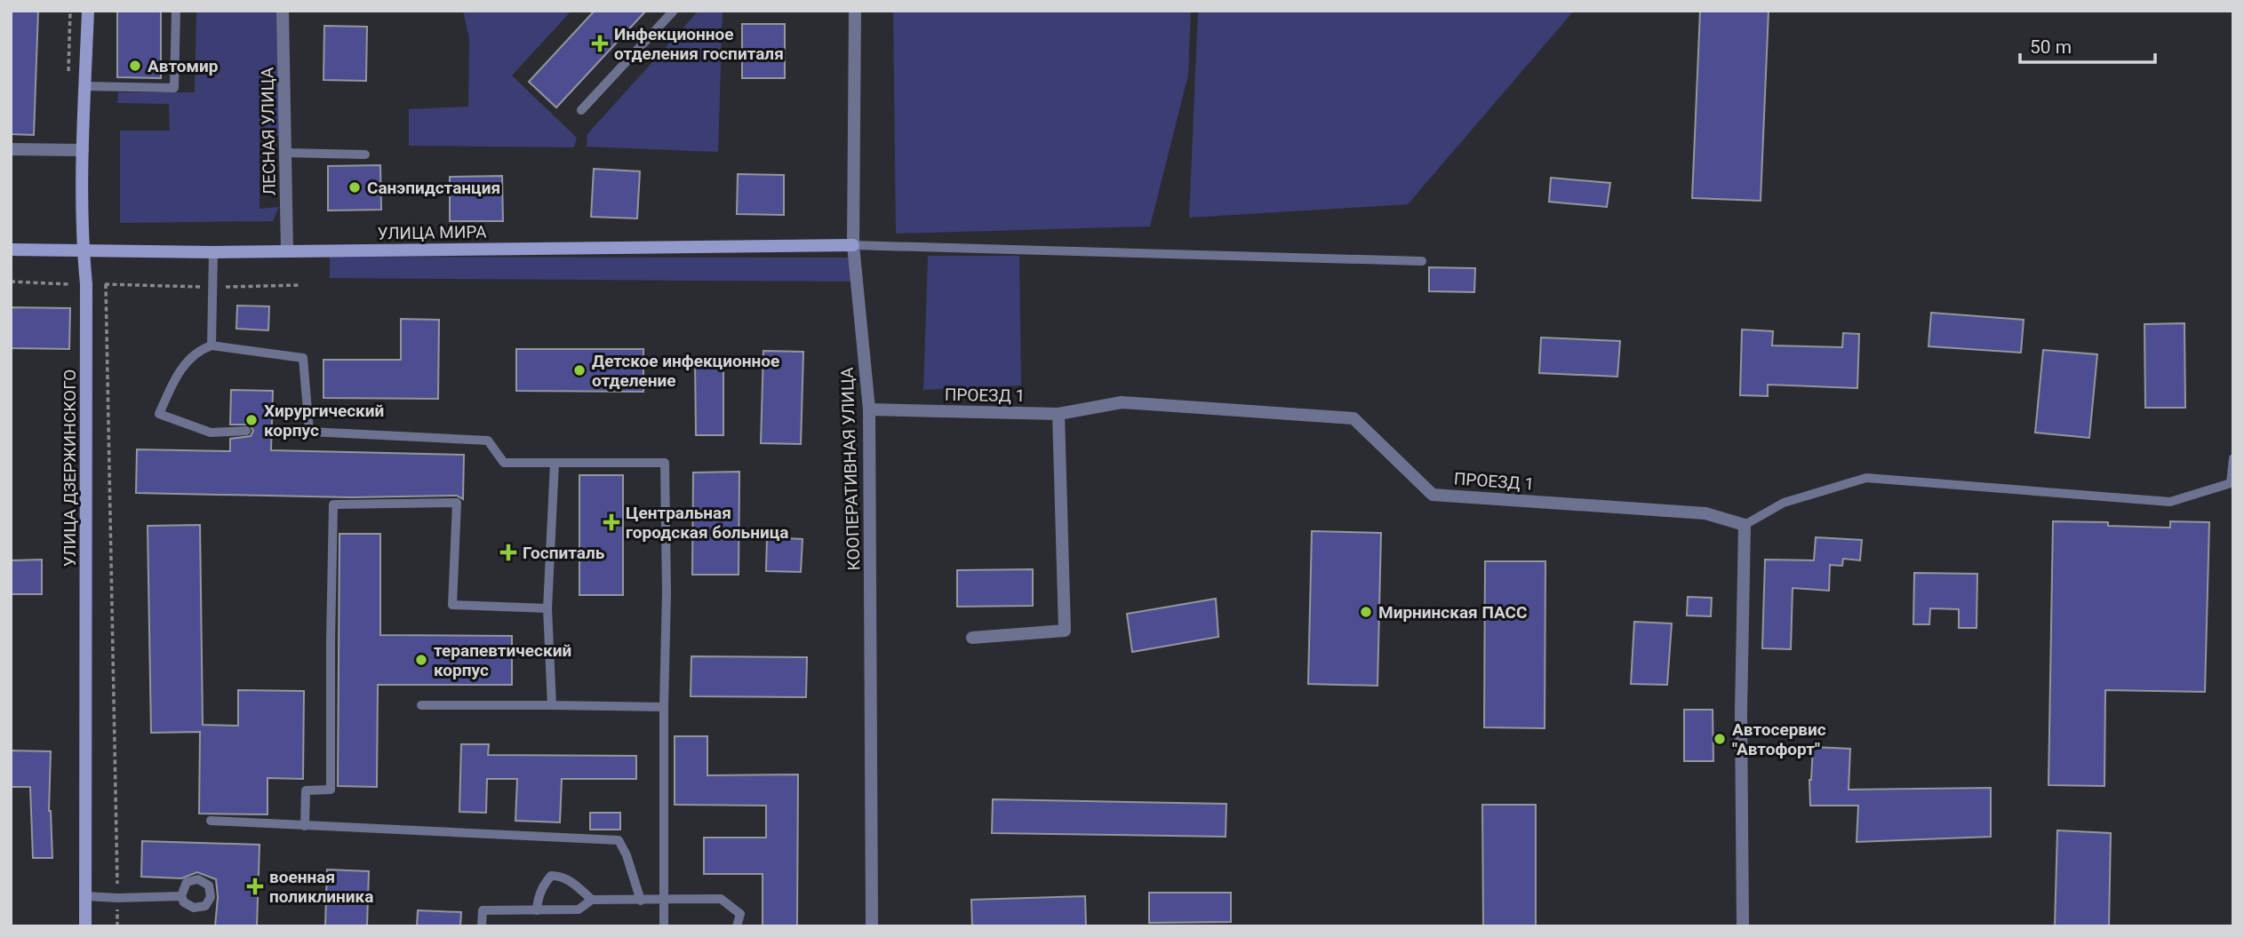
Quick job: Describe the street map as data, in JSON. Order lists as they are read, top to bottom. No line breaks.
{"streets":{"street":["ЛЕСНАЯ УЛИЦА","УЛИЦА МИРА","ПРОЕЗД 1","УЛИЦА ДЗЕРЖИНСКОГО","КООПЕРАТИВНАЯ УЛИЦА"]},"crossings":[["ЛЕСНАЯ УЛИЦА","УЛИЦА МИРА"],["УЛИЦА МИРА","УЛИЦА ДЗЕРЖИНСКОГО"],["УЛИЦА МИРА","КООПЕРАТИВНАЯ УЛИЦА"],["ПРОЕЗД 1","КООПЕРАТИВНАЯ УЛИЦА"]],"places":{"health":["Инфекционное отделения госпиталя","Центральная городская больница","Госпиталь","военная поликлиника"],"other":["Автомир","Санэпидстанция","Детское инфекционное отделение","Хирургический корпус","Мирнинская ПАСС","терапевтический корпус","Автосервис \"Автофорт\""]},"scale_bar":"50 m"}
